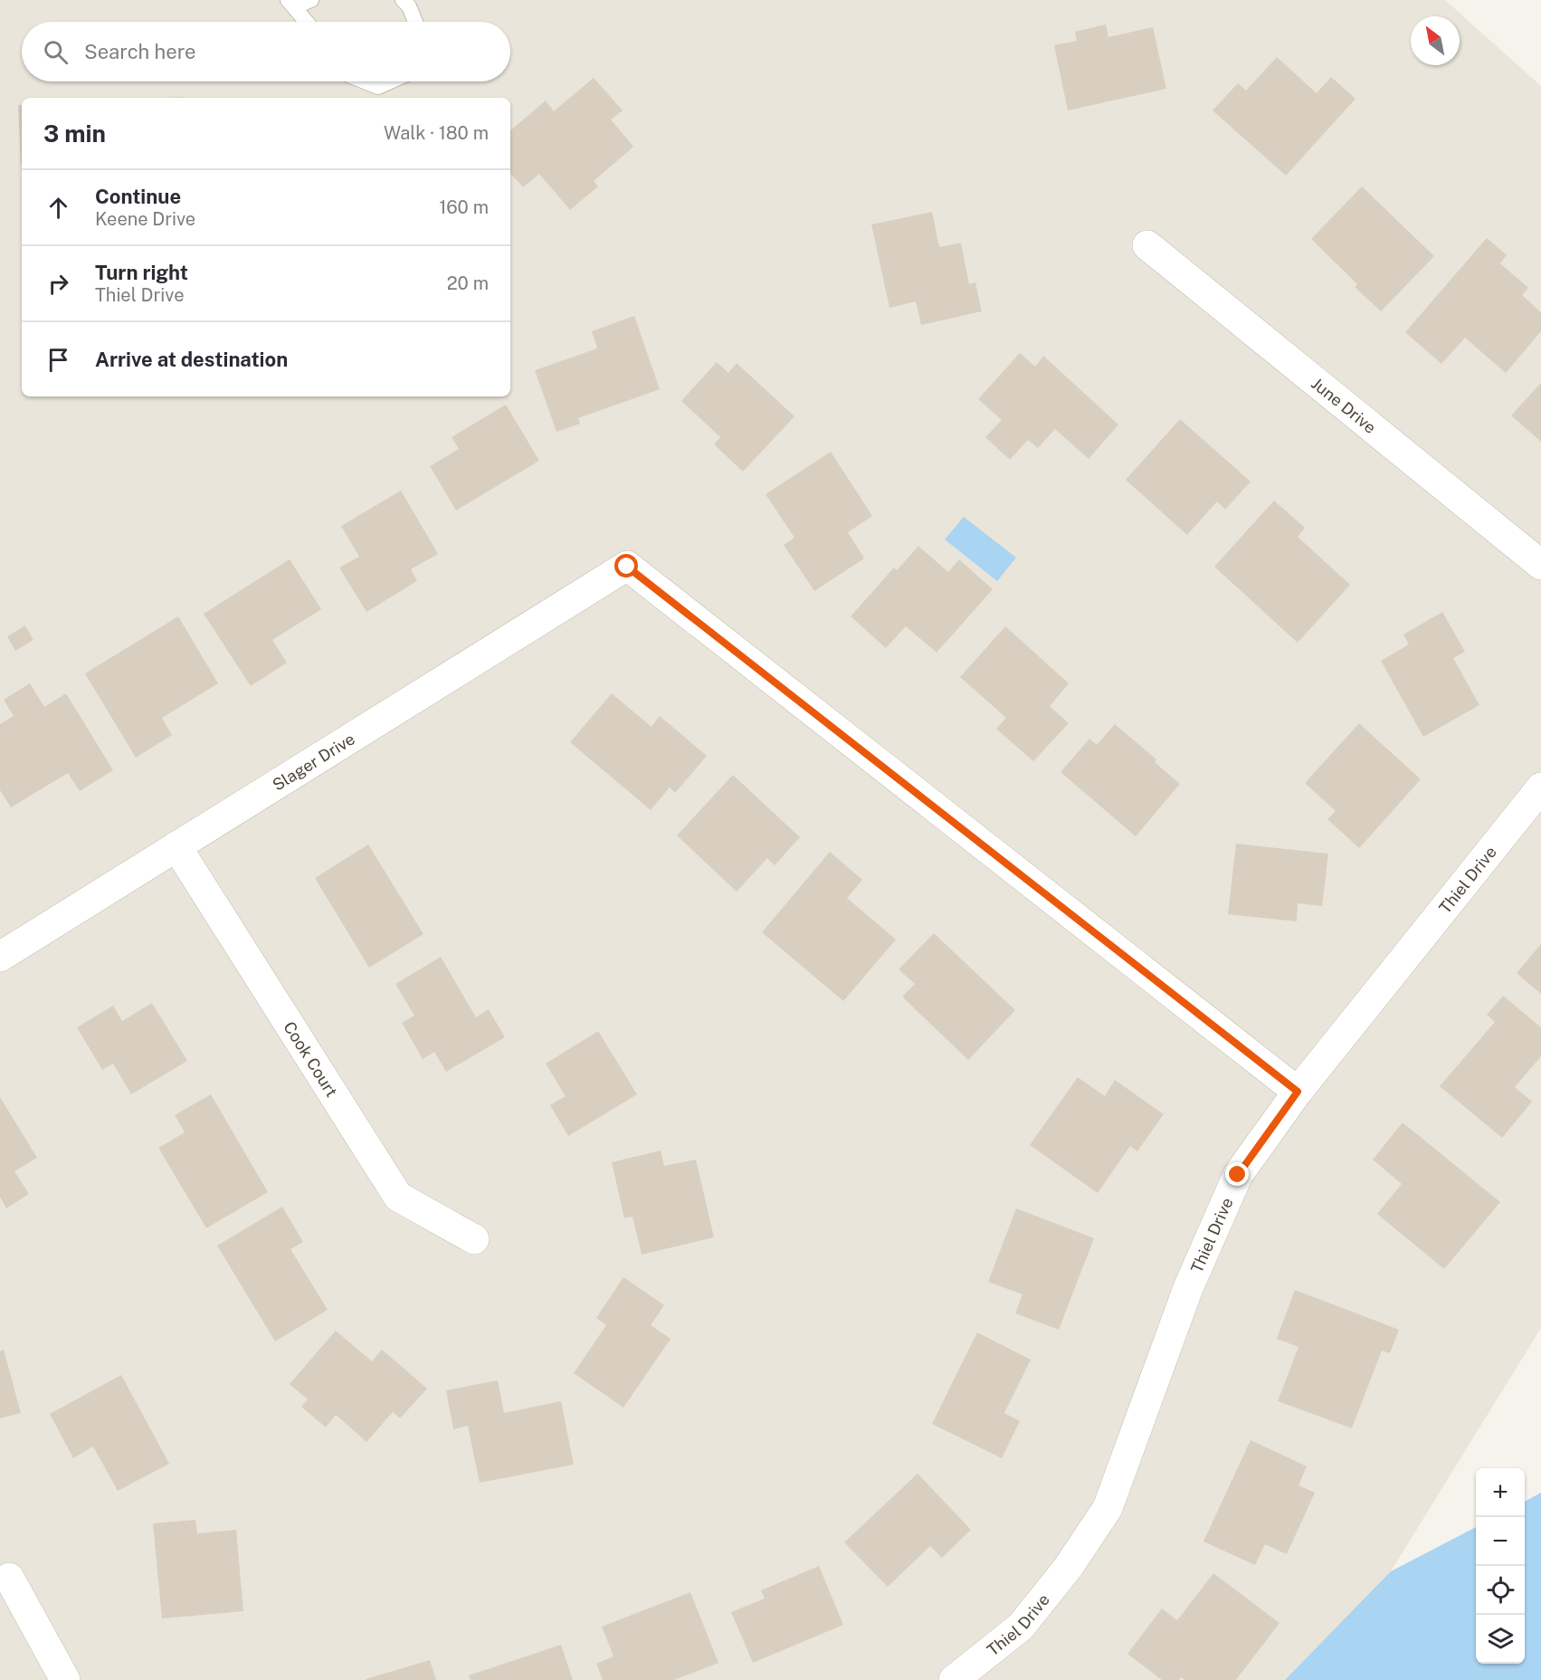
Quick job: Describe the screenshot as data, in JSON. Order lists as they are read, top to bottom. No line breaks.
{"streets":{"street":["June Drive","Slager Drive","Thiel Drive","Cook Court"]},"crossings":[["Slager Drive","Thiel Drive"],["Slager Drive","Cook Court"]],"north":"top left","page":{"search":"Search here","heading":["3 min","Walk · 180 m"],"list":[["Continue","Keene Drive","160 m"],["Turn right","Thiel Drive","20 m"],"Arrive at destination"],"map_buttons":["+","−"]}}
